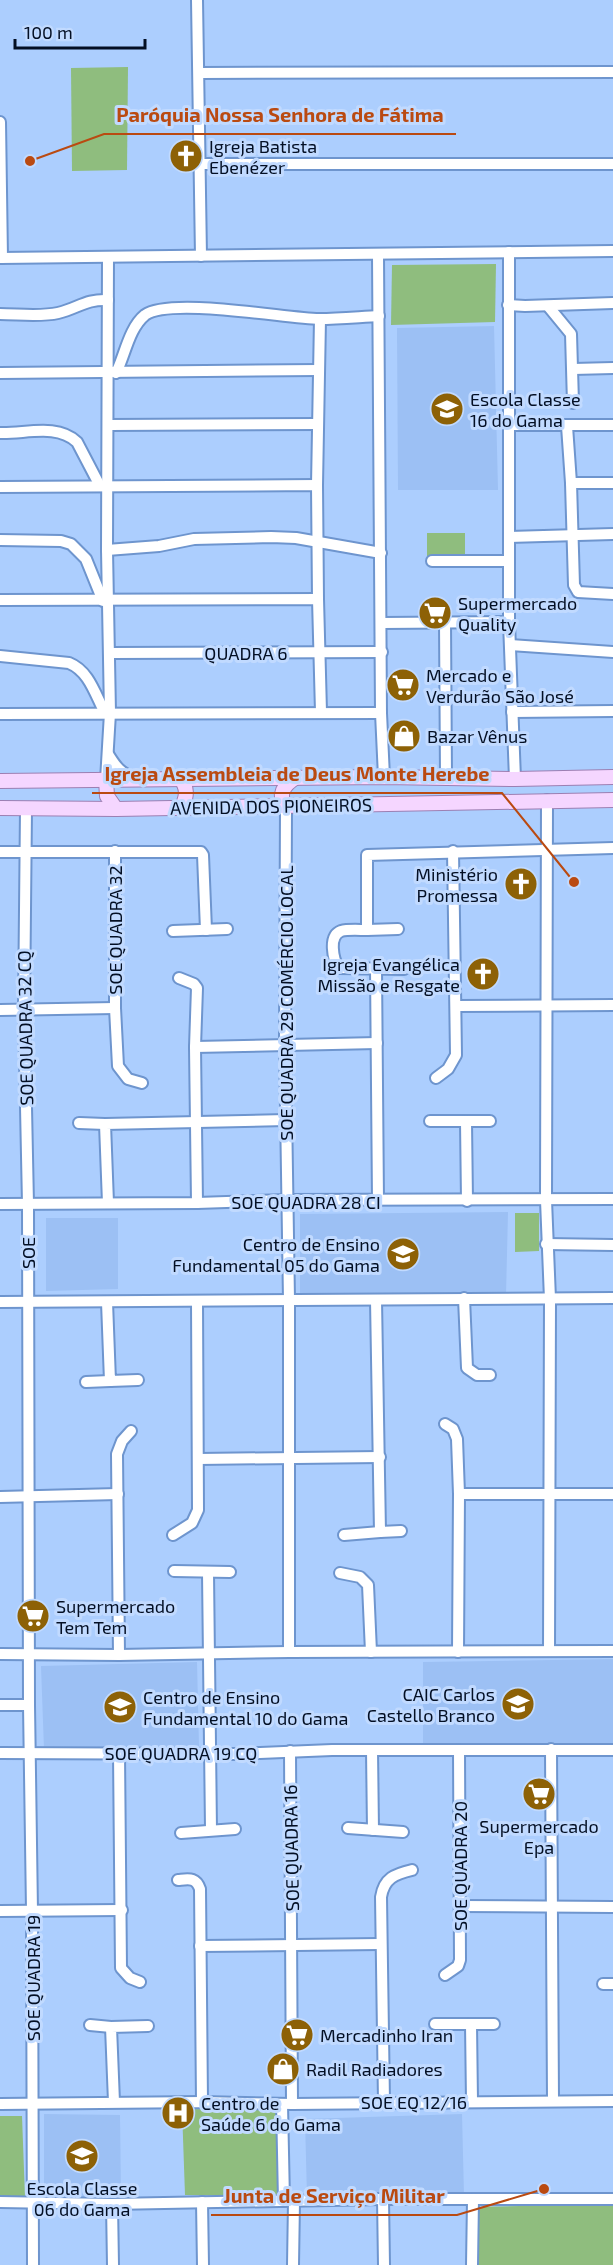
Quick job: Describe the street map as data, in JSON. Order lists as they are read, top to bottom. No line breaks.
{"streets":{"main road":["AVENIDA DOS PIONEIROS"],"street":["QUADRA 6","SOE QUADRA 32","SOE QUADRA 29 COMÉRCIO LOCAL","SOE QUADRA 32 CQ","SOE QUADRA 28 CI","SOE","SOE QUADRA 19 CQ","SOE QUADRA 16","SOE QUADRA 20","SOE QUADRA 19","SOE EQ 12/16"]},"crossings":[["AVENIDA DOS PIONEIROS","SOE QUADRA 29 COMÉRCIO LOCAL"],["AVENIDA DOS PIONEIROS","SOE QUADRA 32 CQ"],["SOE QUADRA 32","SOE QUADRA 32 CQ"],["SOE QUADRA 29 COMÉRCIO LOCAL","SOE QUADRA 28 CI"],["SOE QUADRA 32 CQ","SOE QUADRA 28 CI"],["SOE QUADRA 32 CQ","SOE"],["SOE QUADRA 28 CI","SOE"],["SOE","SOE QUADRA 19"],["SOE QUADRA 19 CQ","SOE QUADRA 16"],["SOE QUADRA 19 CQ","SOE QUADRA 19"],["SOE QUADRA 16","SOE EQ 12/16"],["SOE QUADRA 19","SOE EQ 12/16"]],"places":{"church":["Igreja Batista Ebenézer","Ministério Promessa","Igreja Evangélica Missão e Resgate"],"other":["Paróquia Nossa Senhora de Fátima","Igreja Assembleia de Deus Monte Herebe","Junta de Serviço Militar"],"school or university":["Escola Classe 16 do Gama","Centro de Ensino Fundamental 05 do Gama","CAIC Carlos Castello Branco","Centro de Ensino Fundamental 10 do Gama","Escola Classe 06 do Gama"],"supermarket":["Supermercado Quality","Mercado e Verdurão São José","Supermercado Tem Tem","Supermercado Epa","Mercadinho Iran"],"shop":["Bazar Vênus","Radil Radiadores"],"hospital":["Centro de Saúde 6 do Gama"]},"scale_bar":"100 m"}
